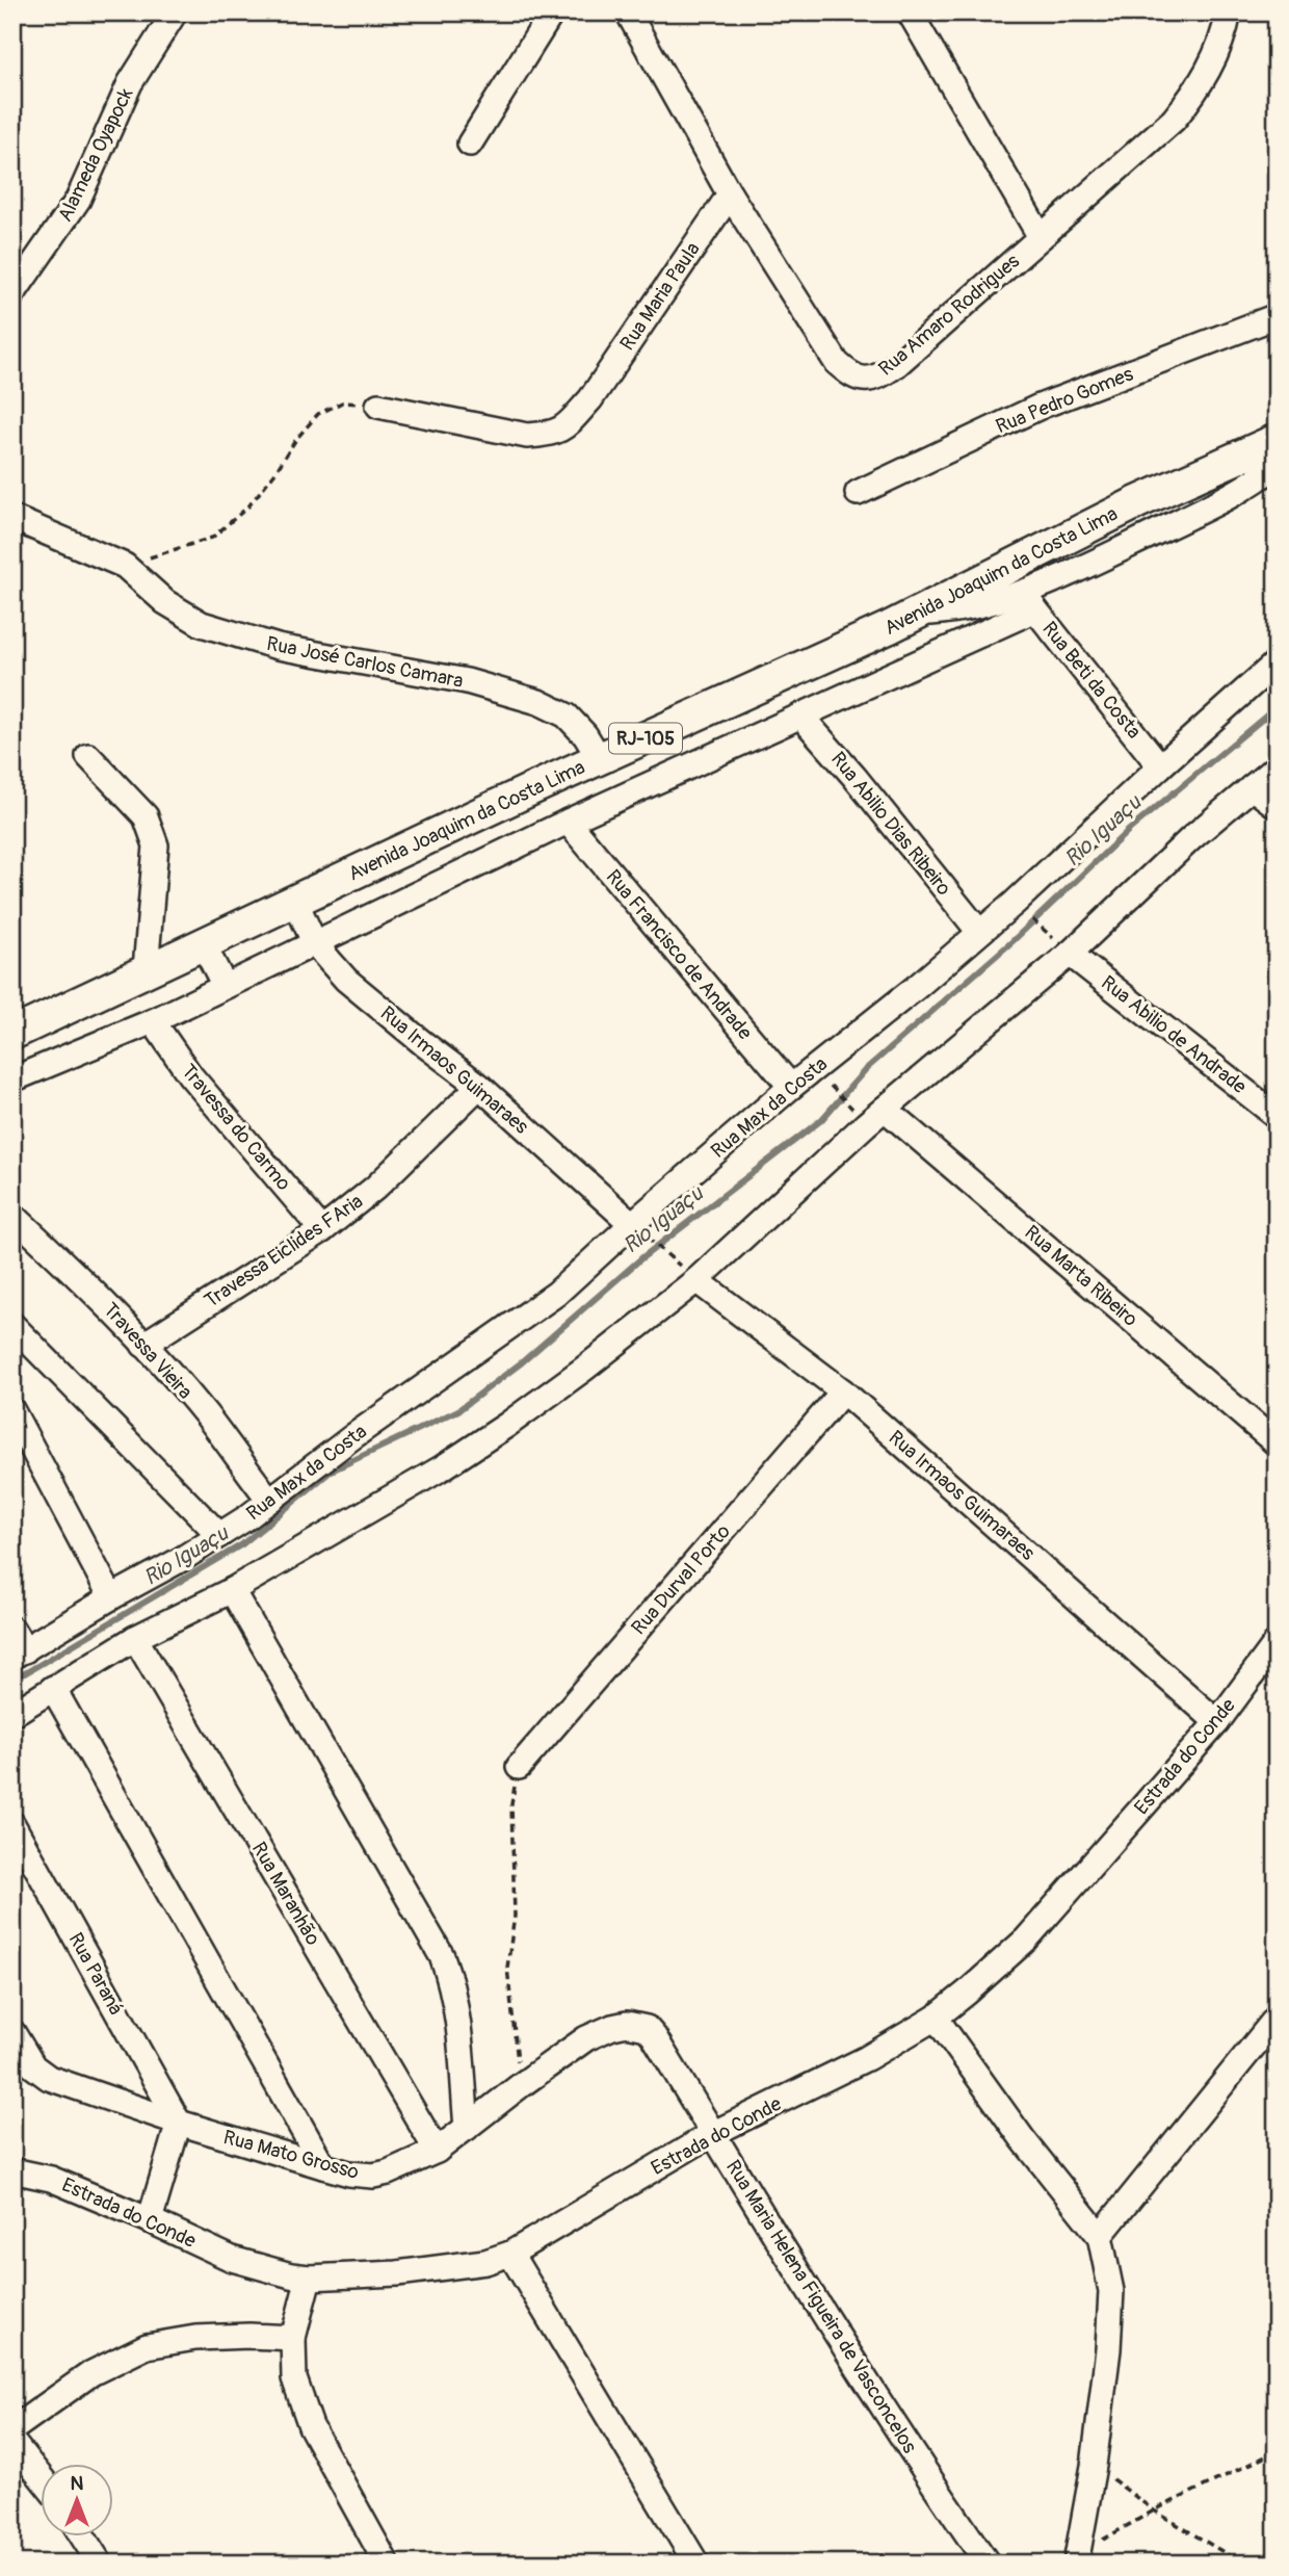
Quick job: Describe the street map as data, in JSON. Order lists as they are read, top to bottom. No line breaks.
{"streets":{"main road":["Avenida Joaquim da Costa Lima","RJ-105"],"street":["Alameda Oyapock","Rua Maria Paula","Rua Amaro Rodrigues","Rua Pedro Gomes","Rua José Carlos Camara","Rua Beti da Costa","Rua Abilio Dias Ribeiro","Rua Francisco de Andrade","Rua Abilio de Andrade","Rua Irmaos Guimaraes","Rua Max da Costa","Travessa do Carmo","Travessa Eiclides FAria","Rua Marta Ribeiro","Travessa Vieira","Rua Durval Porto","Estrada do Conde","Rua Maranhão","Rua Paraná","Rua Mato Grosso","Rua Maria Helena Figueira de Vasconcelos"]},"crossings":[["Rua Maria Paula","Rua Amaro Rodrigues"],["Avenida Joaquim da Costa Lima","Rua José Carlos Camara"],["Avenida Joaquim da Costa Lima","Rua Irmaos Guimaraes"],["Rua Beti da Costa","Rua Max da Costa"],["Rua Abilio Dias Ribeiro","Rua Max da Costa"],["Rua Francisco de Andrade","Rua Max da Costa"],["Rua Irmaos Guimaraes","Rua Max da Costa"],["Rua Irmaos Guimaraes","Travessa Eiclides FAria"],["Rua Irmaos Guimaraes","Rua Durval Porto"],["Rua Irmaos Guimaraes","Estrada do Conde"],["Rua Max da Costa","Travessa Vieira"],["Travessa do Carmo","Travessa Eiclides FAria"],["Travessa Eiclides FAria","Travessa Vieira"],["Estrada do Conde","Rua Maria Helena Figueira de Vasconcelos"],["Rua Maranhão","Rua Mato Grosso"],["Rua Paraná","Rua Mato Grosso"],["Rua Mato Grosso","Rua Maria Helena Figueira de Vasconcelos"]],"water":["Rio Iguaçu"],"north":"top"}
